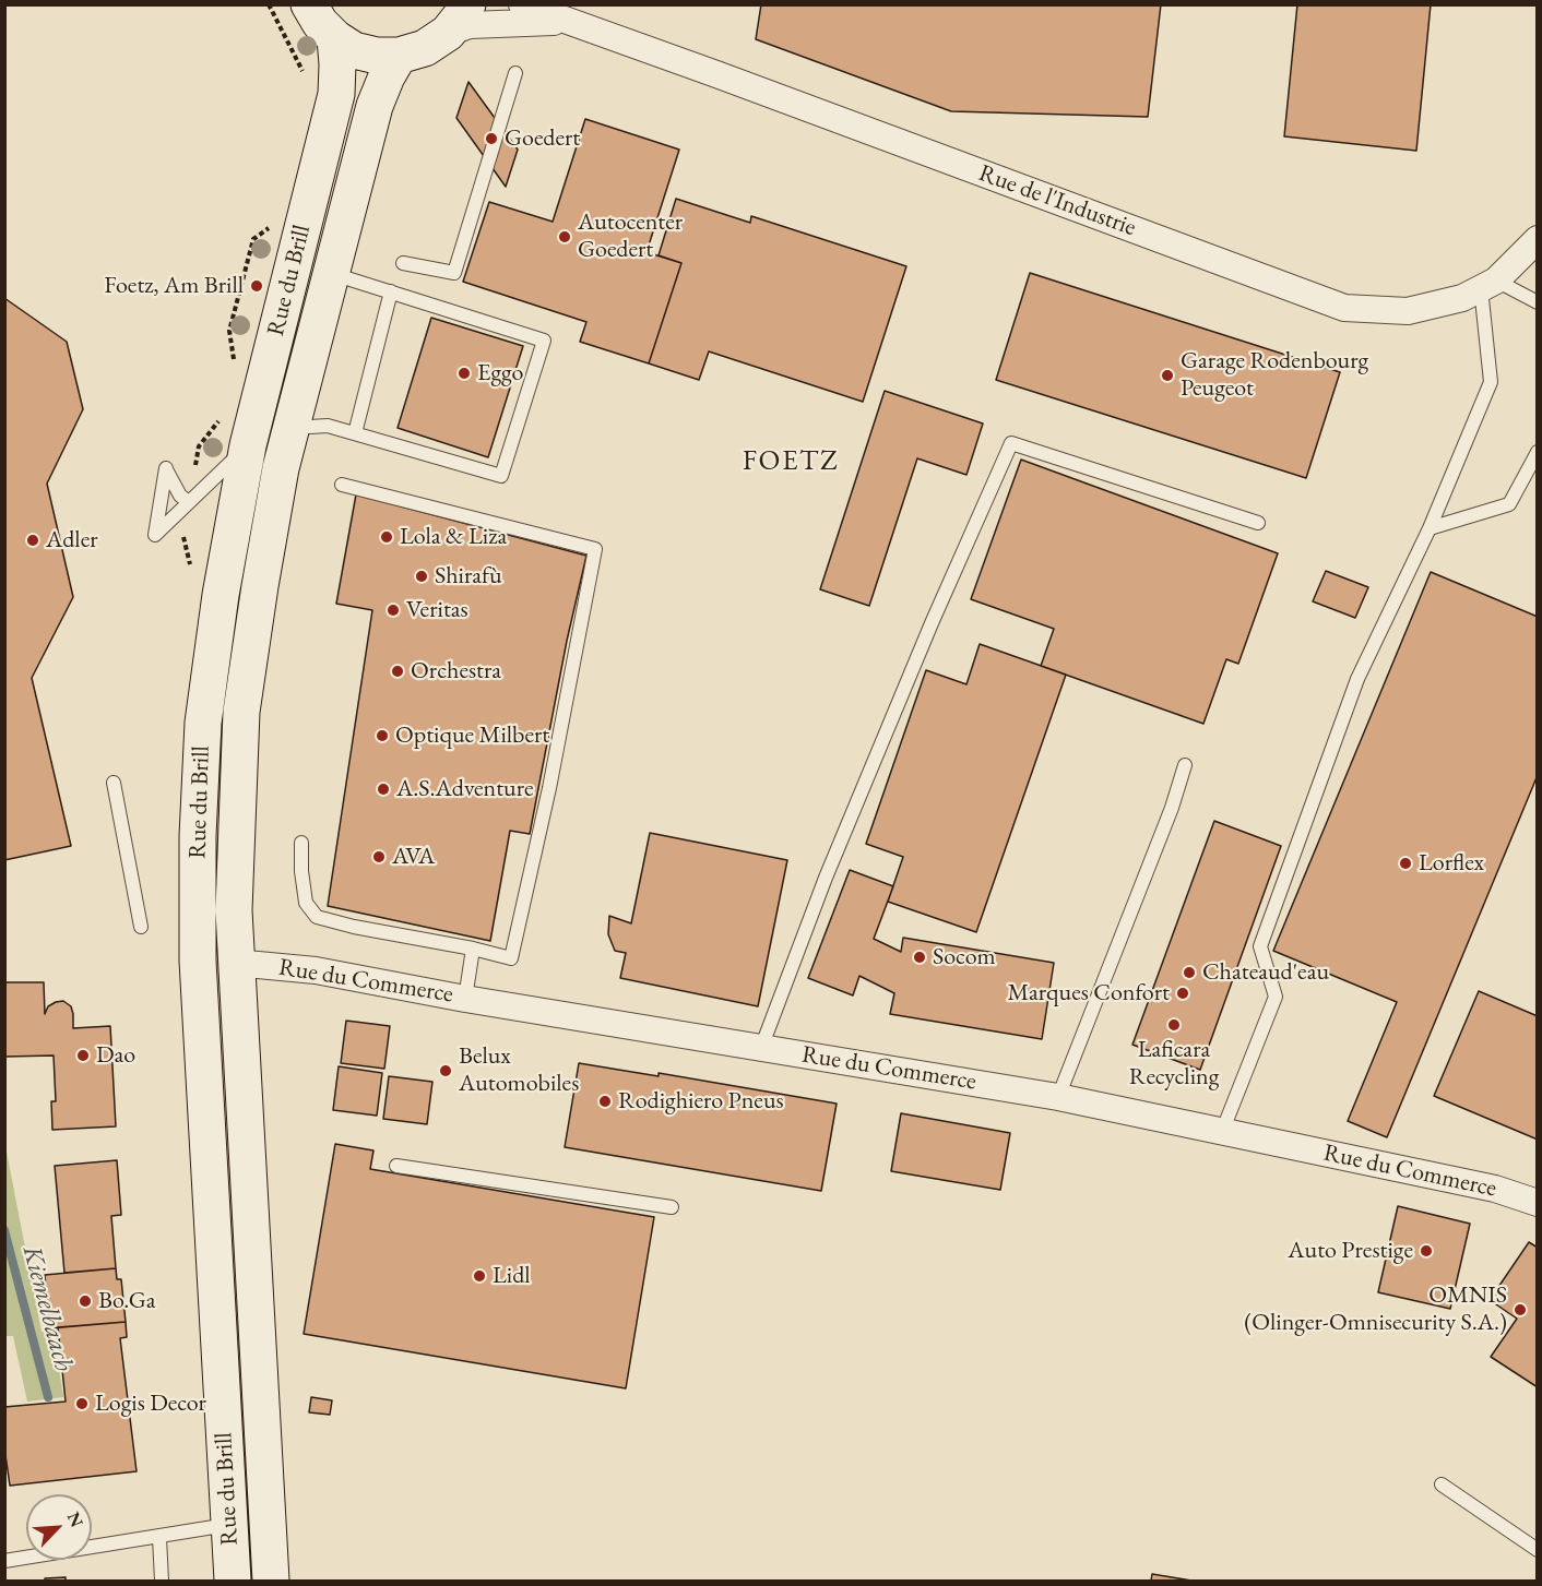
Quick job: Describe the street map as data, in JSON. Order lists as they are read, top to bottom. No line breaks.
{"streets":{"main road":["Rue du Brill"],"street":["Rue de l'Industrie","Rue du Commerce"]},"crossings":[["Rue du Brill","Rue du Commerce"]],"districts":["FOETZ"],"water":["Kiemelbaach"],"places":["Goedert","Autocenter Goedert","Foetz, Am Brill","Eggo","Garage Rodenbourg Peugeot","Lola & Liza","Adler","Shirafù","Veritas","Orchestra","Optique Milbert","A.S.Adventure","AVA","Lorflex","Socom","Chateaud'eau","Marques Confort","Laficara Recycling","Dao","Belux Automobiles","Rodighiero Pneus","Auto Prestige","Lidl","Bo.Ga","OMNIS (Olinger-Omnisecurity S.A.)","Logis Decor"],"north":"top right"}
